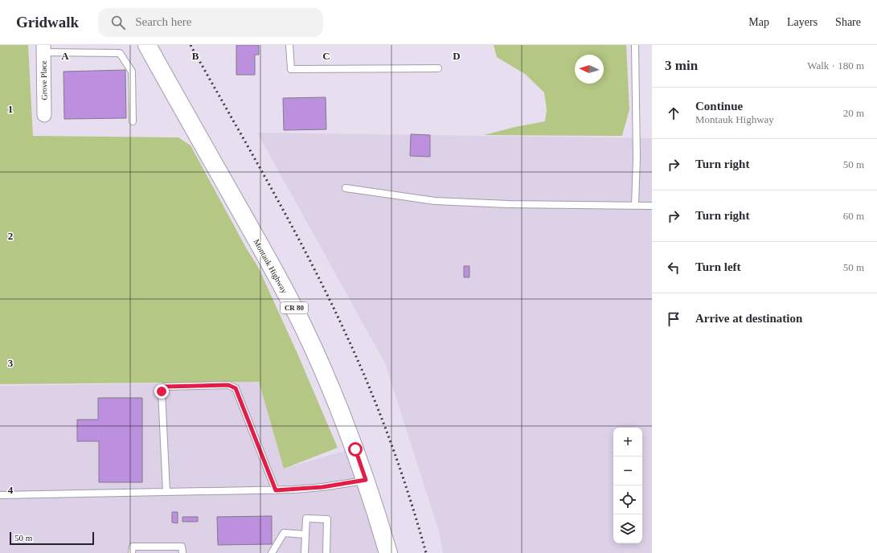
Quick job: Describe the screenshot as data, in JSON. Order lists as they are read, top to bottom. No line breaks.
{"streets":{"main road":["Montauk Highway","CR 80"],"street":["Grove Place"]},"scale_bar":"50 m","north":"left","page":{"header":"Gridwalk","search":"Search here","nav":["Map","Layers","Share"],"heading":["3 min","Walk · 180 m"],"list":[["Continue","Montauk Highway","20 m"],["Turn right","50 m"],["Turn right","60 m"],["Turn left","50 m"],"Arrive at destination"],"map_buttons":["+","−"],"scale":"50 m"},"grid":{"columns":["A","B","C","D"],"rows":["1","2","3","4"]}}
